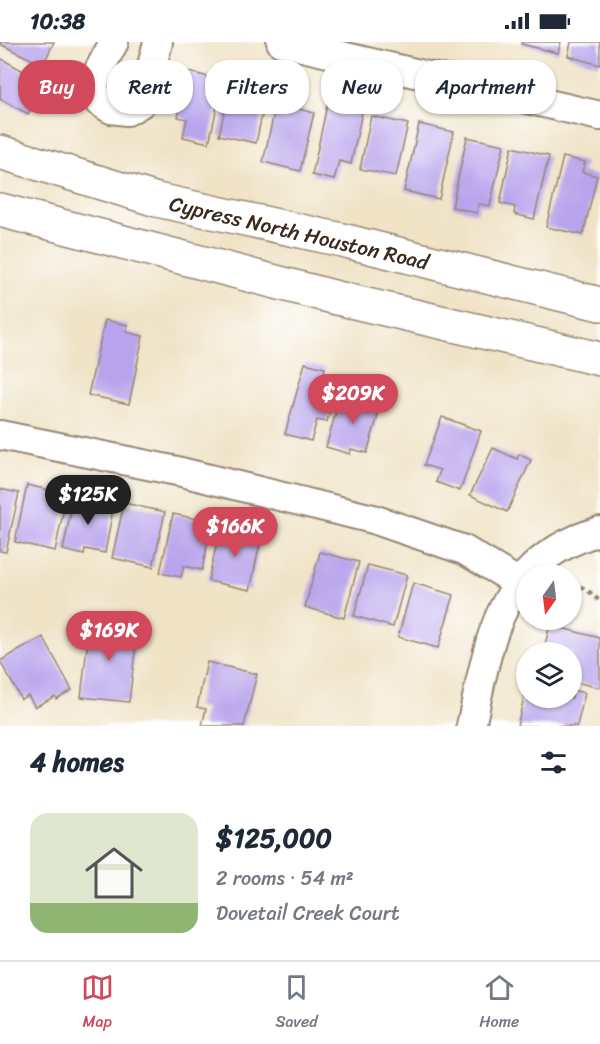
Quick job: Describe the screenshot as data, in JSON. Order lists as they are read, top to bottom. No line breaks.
{"streets":{"main road":["Cypress North Houston Road"]},"north":"bottom","page":{"status":"10:38","chip":["Buy","Rent","Filters","New","Apartment"],"price":["$209K","$125K","$166K","$169K"],"heading":"4 homes","list":[{"name":"$125,000","note":"2 rooms · 54 m² · Dovetail Creek Court"}],"tabs":["Map","Saved","Home"]}}
